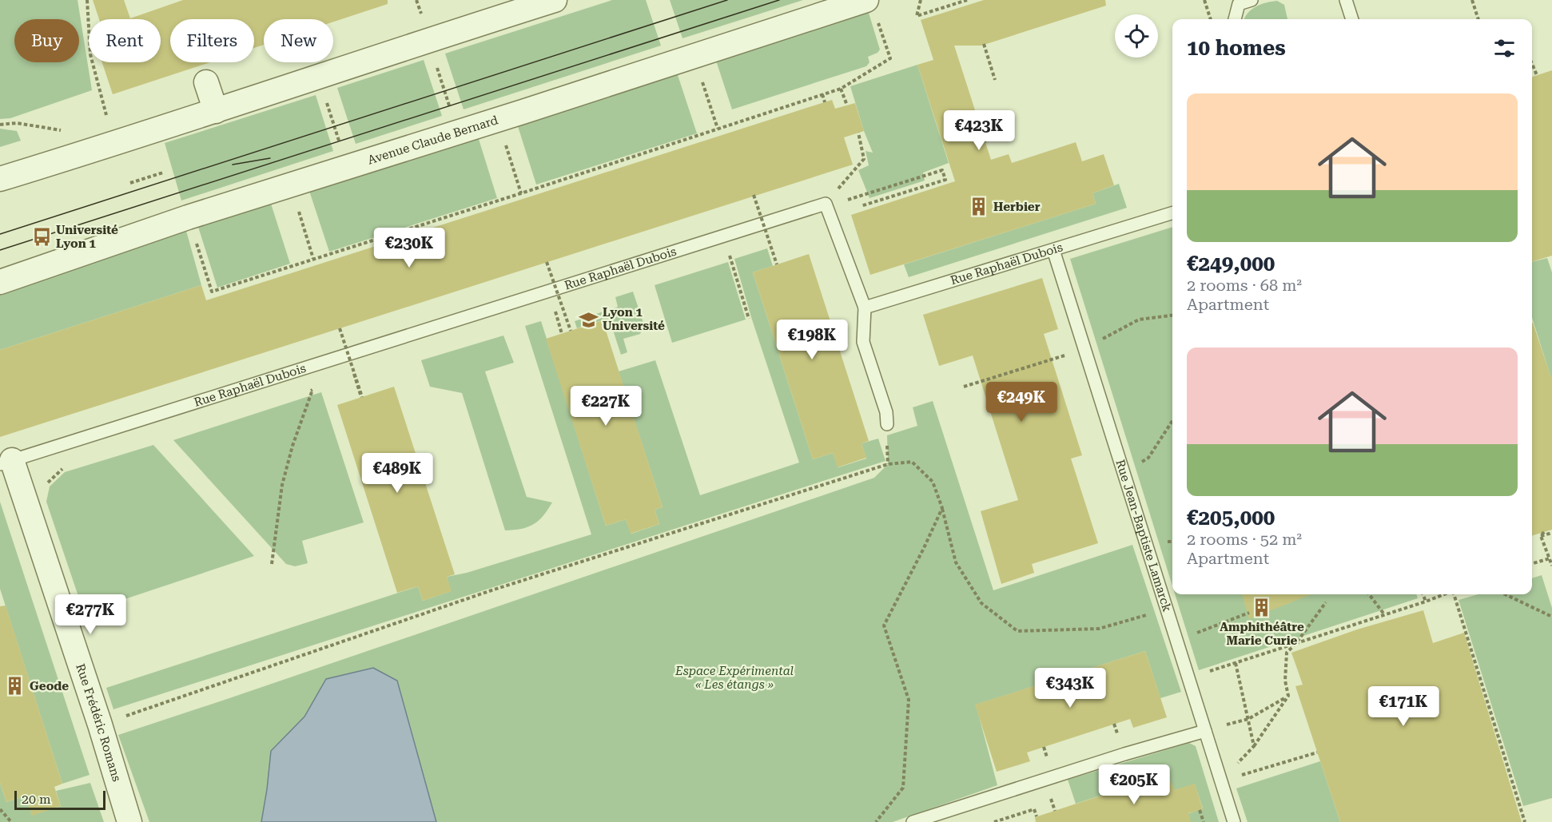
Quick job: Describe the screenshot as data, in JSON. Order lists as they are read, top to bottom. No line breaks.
{"streets":{"street":["Avenue Claude Bernard","Rue Frédéric Romans"],"lane":["Rue Raphaël Dubois","Rue Jean-Baptiste Lamarck"]},"crossings":[["Rue Raphaël Dubois","Rue Jean-Baptiste Lamarck"],["Rue Raphaël Dubois","Rue Frédéric Romans"]],"parks":["Espace Expérimental « Les étangs »"],"places":{"building":["Herbier","Amphithéâtre Marie Curie","Geode"],"bus stop":["Université Lyon 1"],"school or university":["Lyon 1 Université"]},"scale_bar":"20 m","page":{"chip":["Buy","Rent","Filters","New"],"heading":"10 homes","list":[{"name":"€249,000","note":"2 rooms · 68 m² · Apartment"},{"name":"€205,000","note":"2 rooms · 52 m² · Apartment"}],"price":["€423K","€230K","€198K","€249K","€227K","€489K","€277K","€343K","€171K","€205K"],"scale":"20 m"}}
